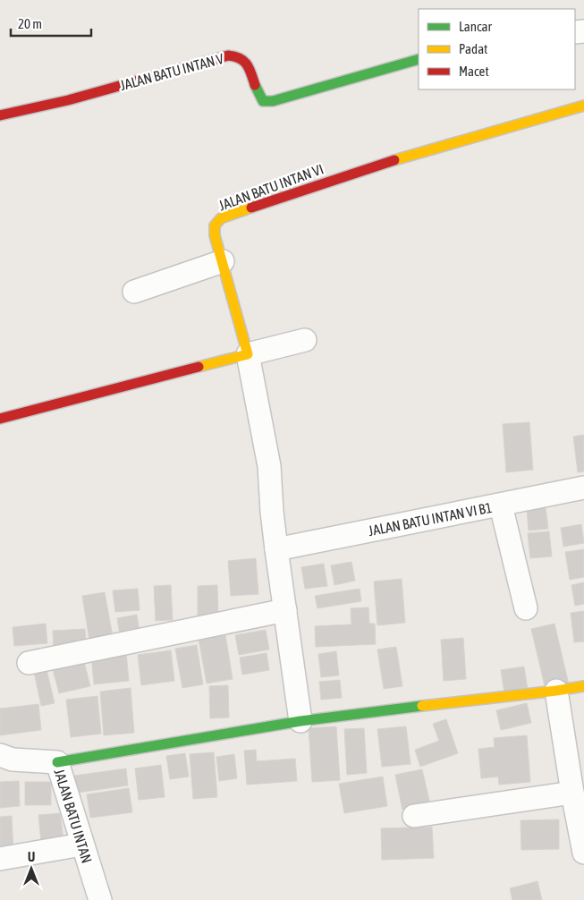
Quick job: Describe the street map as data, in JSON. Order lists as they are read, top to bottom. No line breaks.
{"streets":{"street":["JALAN BATU INTAN V","JALAN BATU INTAN VI","JALAN BATU INTAN VI B1","JALAN BATU INTAN"]},"legend":["Lancar","Padat","Macet"],"scale_bar":"20 m","north":"top"}
